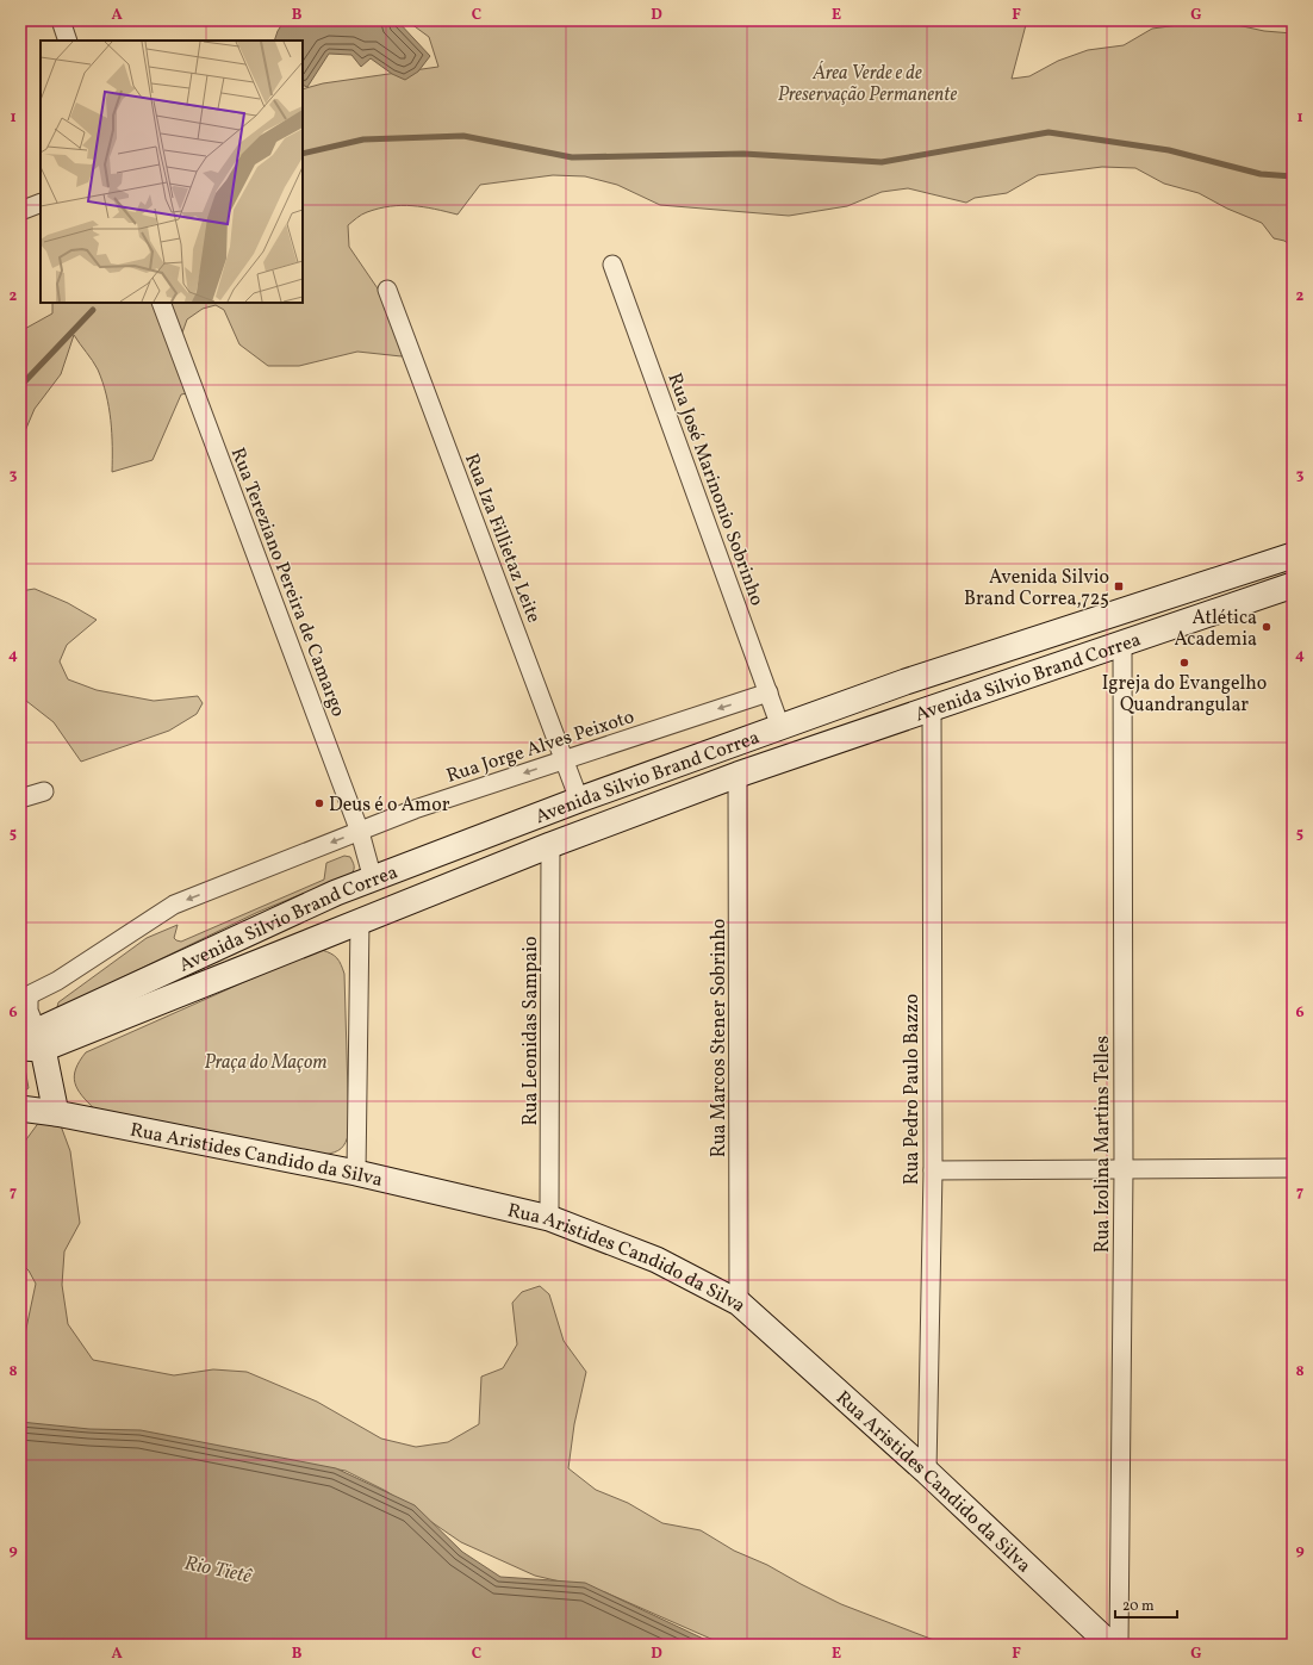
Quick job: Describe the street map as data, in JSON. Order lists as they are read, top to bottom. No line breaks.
{"streets":{"main road":["Avenida Silvio Brand Correa","Rua Aristides Candido da Silva"],"street":["Rua José Marinonio Sobrinho","Rua Iza Fillietaz Leite","Rua Tereziano Pereira de Camargo","Rua Jorge Alves Peixoto","Rua Leonidas Sampaio","Rua Marcos Stener Sobrinho","Rua Pedro Paulo Bazzo","Rua Izolina Martins Telles"]},"crossings":[["Rua José Marinonio Sobrinho","Avenida Silvio Brand Correa"],["Rua José Marinonio Sobrinho","Rua Jorge Alves Peixoto"],["Rua Iza Fillietaz Leite","Avenida Silvio Brand Correa"],["Rua Iza Fillietaz Leite","Rua Jorge Alves Peixoto"],["Rua Tereziano Pereira de Camargo","Avenida Silvio Brand Correa"],["Rua Tereziano Pereira de Camargo","Rua Jorge Alves Peixoto"],["Avenida Silvio Brand Correa","Rua Jorge Alves Peixoto"],["Avenida Silvio Brand Correa","Rua Leonidas Sampaio"],["Avenida Silvio Brand Correa","Rua Marcos Stener Sobrinho"],["Avenida Silvio Brand Correa","Rua Pedro Paulo Bazzo"],["Avenida Silvio Brand Correa","Rua Izolina Martins Telles"],["Rua Leonidas Sampaio","Rua Aristides Candido da Silva"],["Rua Marcos Stener Sobrinho","Rua Aristides Candido da Silva"],["Rua Pedro Paulo Bazzo","Rua Aristides Candido da Silva"]],"one_way":["Rua Jorge Alves Peixoto"],"water":["Rio Tietê"],"parks":["Área Verde e de Preservação Permanente","Praça do Maçom"],"places":{"transit":["Avenida Silvio Brand Correa,725"],"other":["Atlética Academia","Igreja do Evangelho Quandrangular","Deus é o Amor"]},"scale_bar":"20 m","grid":{"columns":["A","B","C","D","E","F","G"],"rows":["1","2","3","4","5","6","7","8","9"]}}
